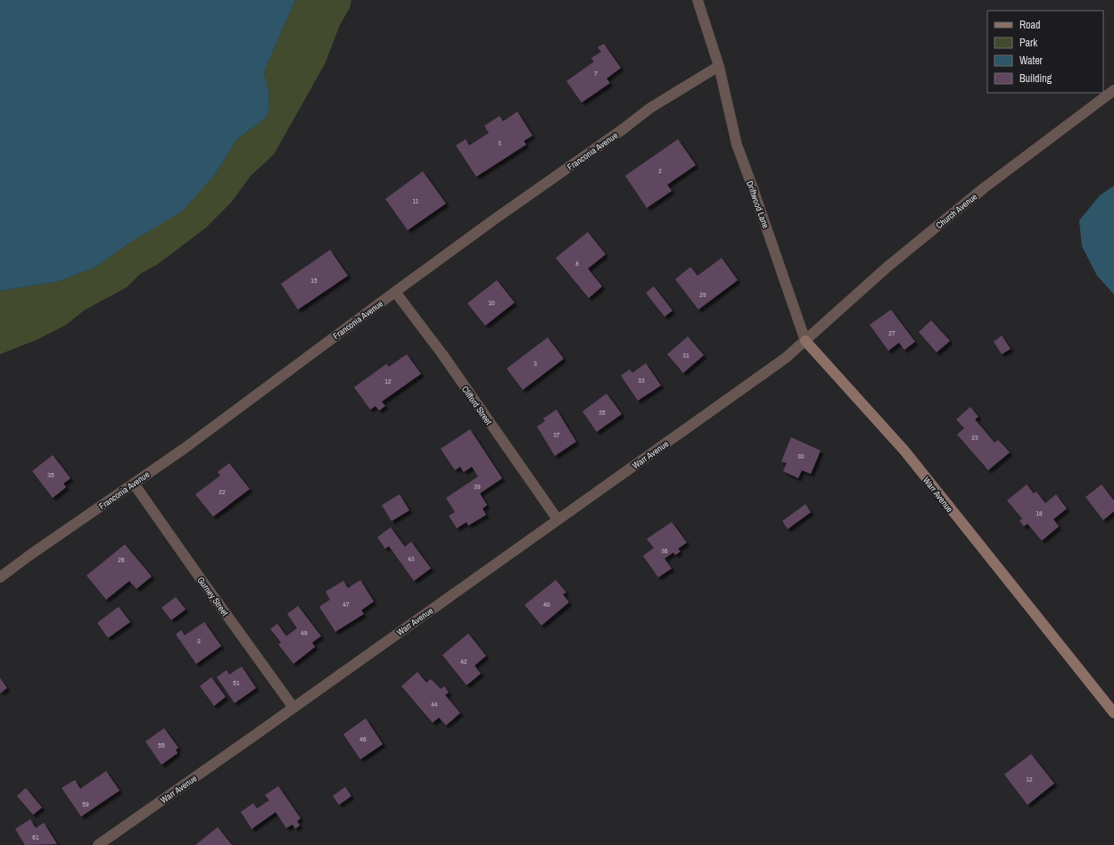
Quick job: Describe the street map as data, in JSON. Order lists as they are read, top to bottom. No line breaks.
{"streets":{"street":["Franconia Avenue","Driftwood Lane","Church Avenue","Clifford Street","Warr Avenue","Gurney Street"]},"crossings":[["Franconia Avenue","Driftwood Lane"],["Franconia Avenue","Clifford Street"],["Franconia Avenue","Gurney Street"],["Driftwood Lane","Church Avenue"],["Driftwood Lane","Warr Avenue"],["Church Avenue","Warr Avenue"],["Clifford Street","Warr Avenue"],["Warr Avenue","Gurney Street"]],"house_numbers":["7","3","2","11","8","15","29","10","27","31","3","33","12","35","37","23","30","35","39","22","18","36","43","26","47","40","49","2","42","51","44","46","55","12","59","61"],"legend":["Road","Park","Water","Building"]}
